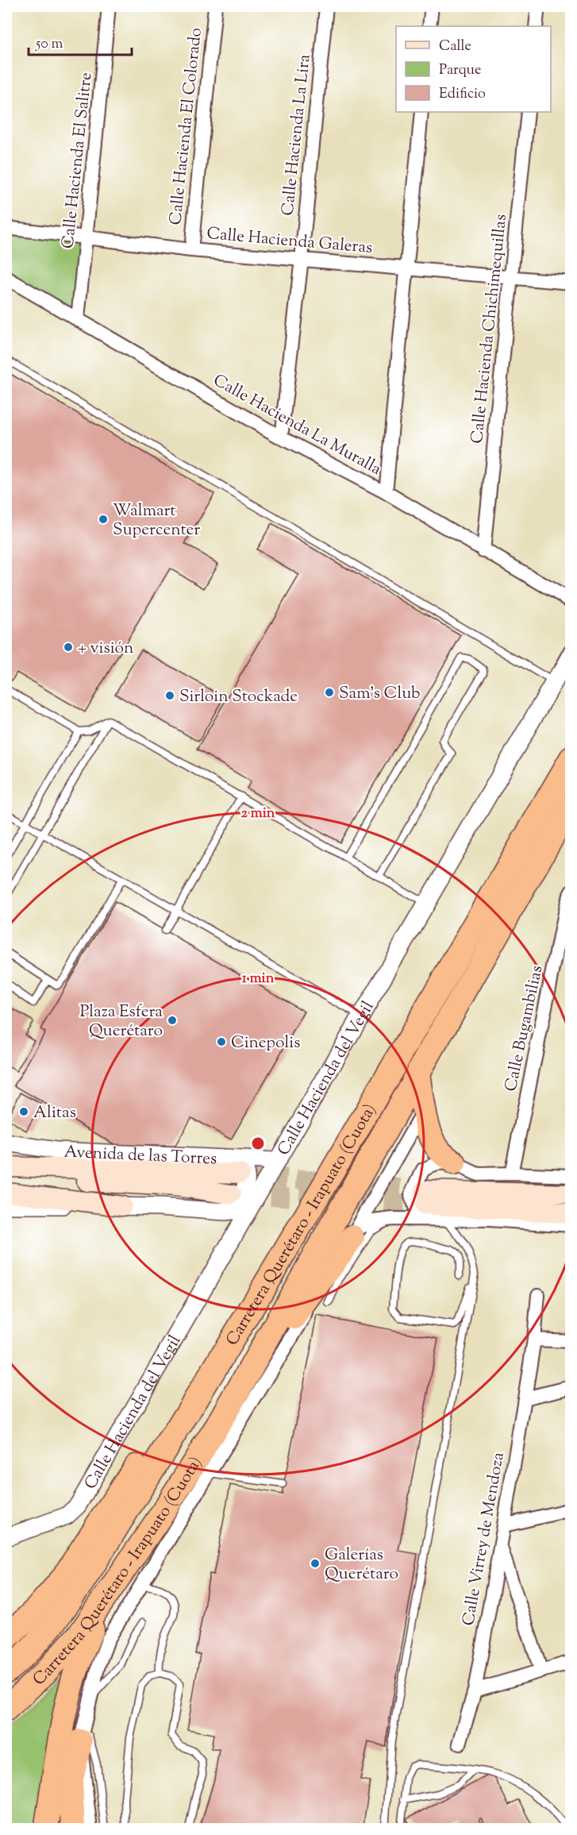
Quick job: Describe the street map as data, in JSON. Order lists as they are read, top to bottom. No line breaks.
{"streets":{"highway":["Carretera Querétaro - Irapuato (Cuota)"],"main road":["Avenida de las Torres"],"street":["Calle Hacienda El Colorado","Calle Hacienda La Lira","Calle Hacienda El Salitre","Calle Hacienda Galeras","Calle Hacienda Chichimequillas","Calle Hacienda La Muralla","Calle Bugambilias","Calle Hacienda del Vegil","Calle Virrey de Mendoza"]},"crossings":[["Calle Hacienda El Colorado","Calle Hacienda Galeras"],["Calle Hacienda La Lira","Calle Hacienda Galeras"],["Calle Hacienda La Lira","Calle Hacienda La Muralla"],["Calle Hacienda El Salitre","Calle Hacienda Galeras"],["Calle Hacienda El Salitre","Calle Hacienda La Muralla"],["Calle Hacienda Galeras","Calle Hacienda Chichimequillas"],["Calle Hacienda Chichimequillas","Calle Hacienda La Muralla"],["Calle Hacienda del Vegil","Avenida de las Torres"]],"places":["Walmart Supercenter","+ visión","Sam's Club","Sirloin Stockade","Plaza Esfera Querétaro","Cinepolis","Alitas","Galerías Querétaro"],"legend":["Calle","Parque","Edificio"],"scale_bar":"50 m","rings":["2 min","1 min"]}
